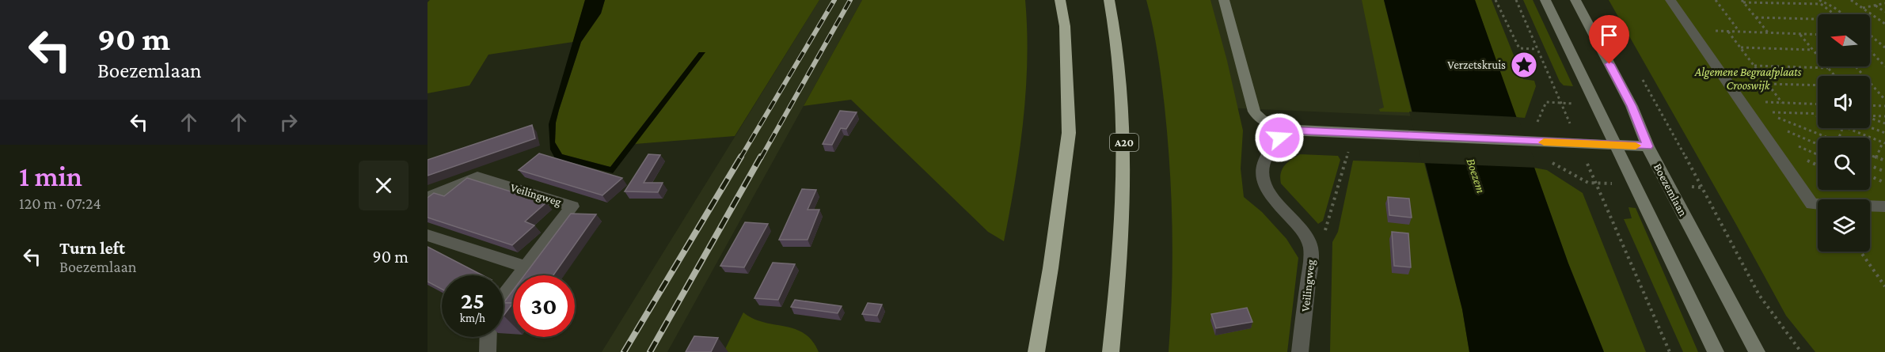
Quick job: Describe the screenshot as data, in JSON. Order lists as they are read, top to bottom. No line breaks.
{"streets":{"highway":["A20"],"main road":["Boezemlaan"],"street":["Veilingweg"]},"water":["Boezem"],"parks":["Algemene Begraafplaats Crooswijk"],"places":{"place":["Verzetskruis"]},"north":"left","page":{"turn":["90 m","Boezemlaan"],"heading":["1 min","120 m · 07:24"],"list":[{"name":"Turn left","note":"Boezemlaan","value":"90 m"}],"speed":"25 km/h","limit":"30"}}
